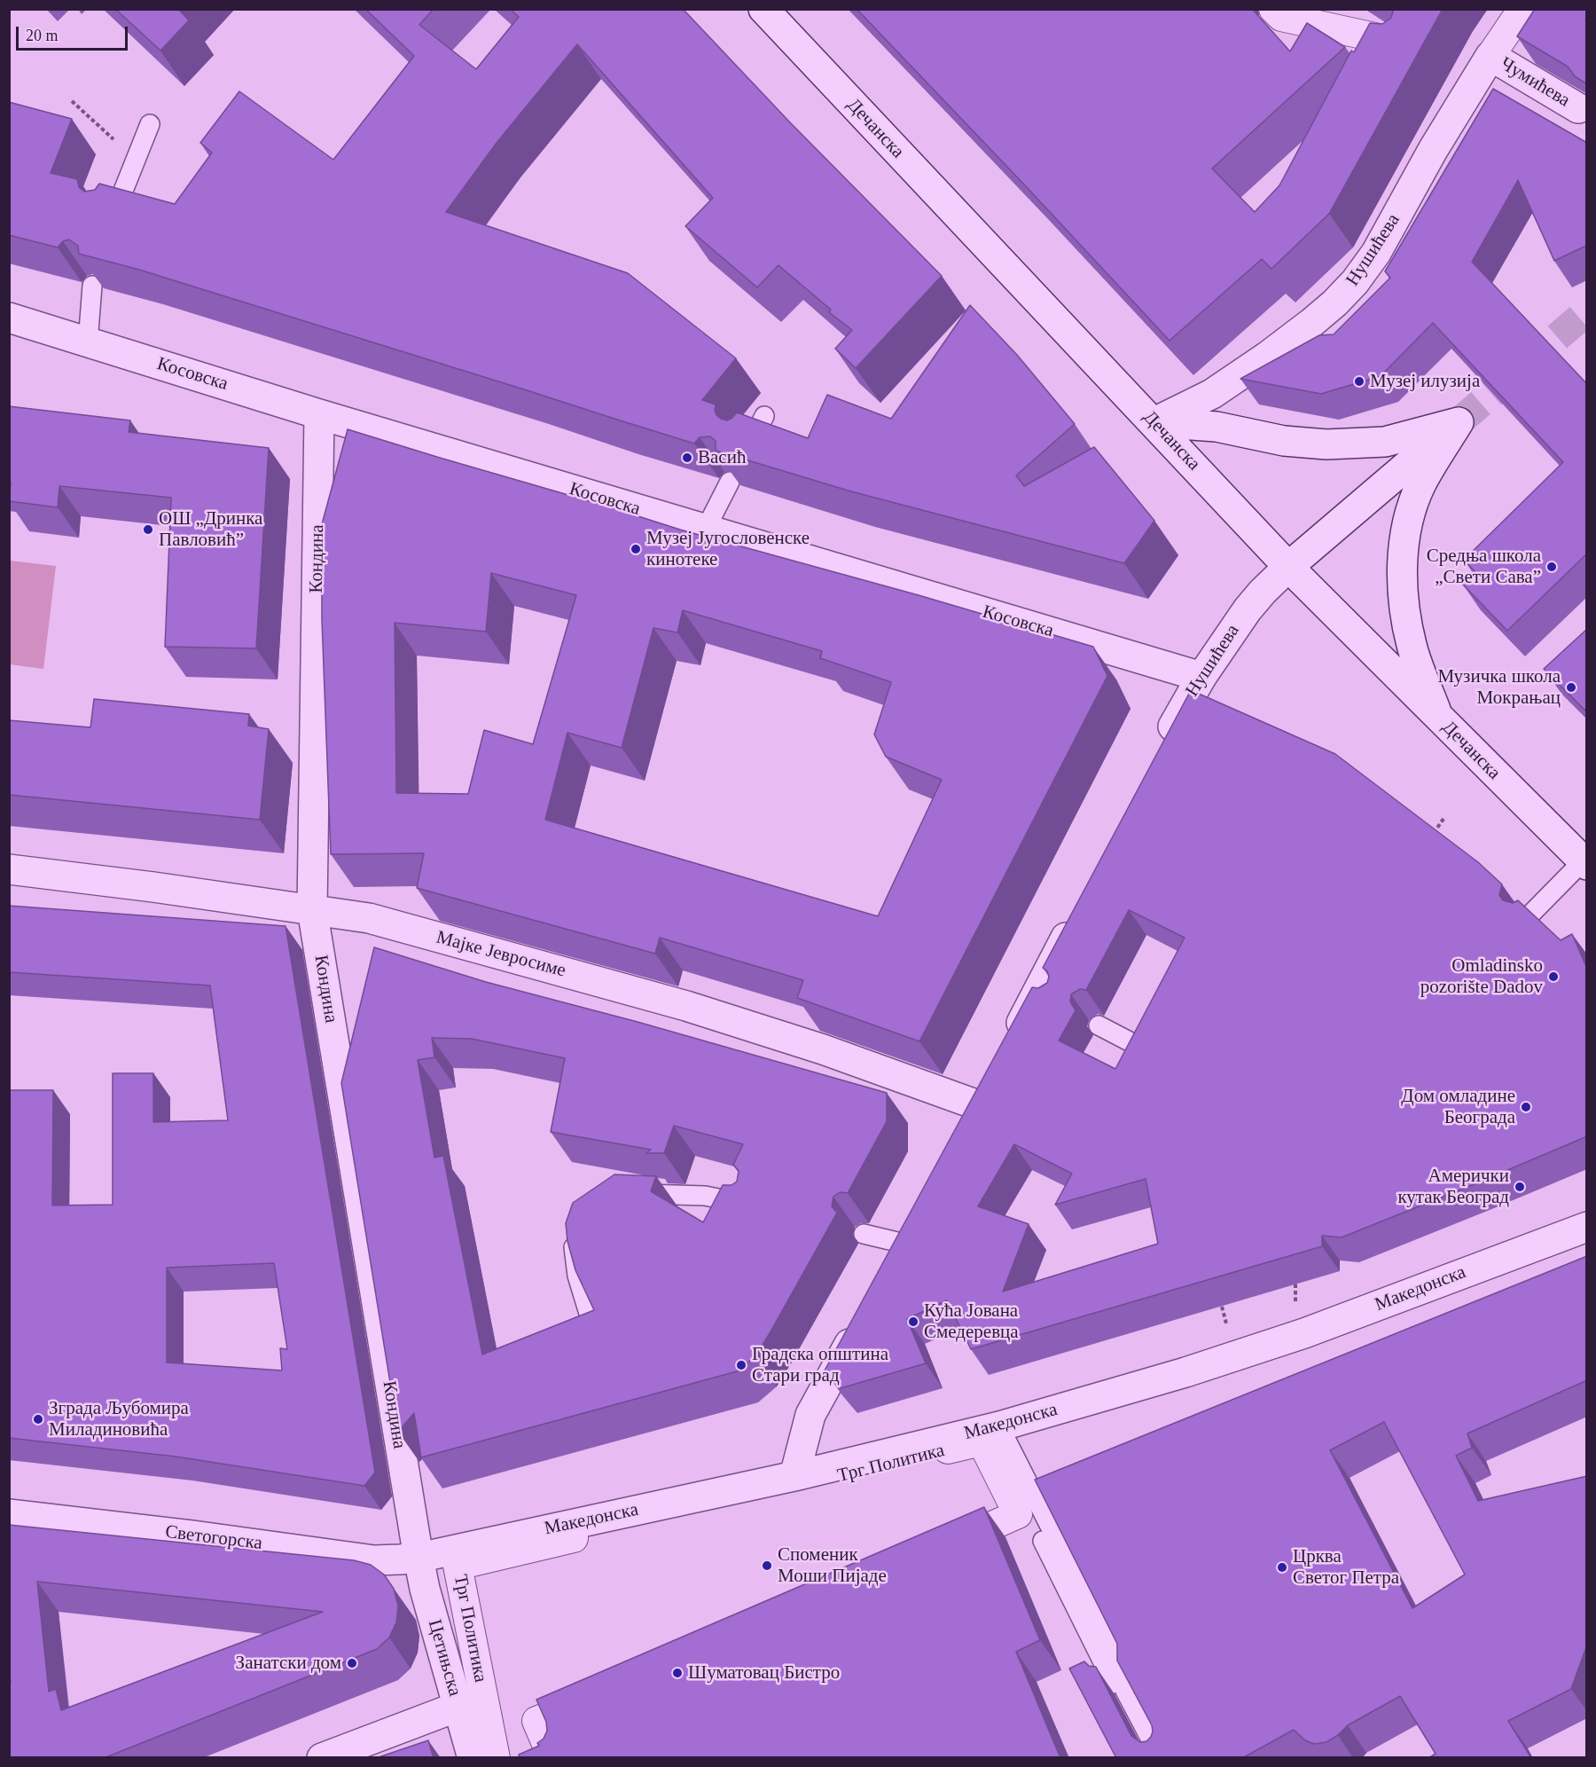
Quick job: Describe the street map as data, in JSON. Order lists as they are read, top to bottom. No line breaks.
{"streets":{"street":["Чумићева","Дечанска","Нушићева","Косовска","Кондина","Мајке Јевросиме","Македонска","Трг Политика","Светогорска","Цетињска"]},"crossings":[["Чумићева","Нушићева"],["Дечанска","Нушићева"],["Нушићева","Косовска"],["Косовска","Кондина"],["Кондина","Мајке Јевросиме"],["Кондина","Македонска"],["Кондина","Светогорска"],["Кондина","Цетињска"],["Македонска","Светогорска"],["Македонска","Цетињска"],["Светогорска","Цетињска"]],"places":["Музеј илузија","Васић","ОШ „Дринка Павловић”","Музеј Југословенске кинотеке","Средња школа „Свети Сава”","Музичка школа Мокрањац","Omladinsko pozorište Dadov","Дом омладине Београда","Амерички кутак Београд","Кућа Јована Смедеревца","Градска општина Стари град","Зграда Љубомира Миладиновића","Споменик Моши Пијаде","Црква Светог Петра","Занатски дом","Шуматовац Бистро"],"scale_bar":"20 m"}
